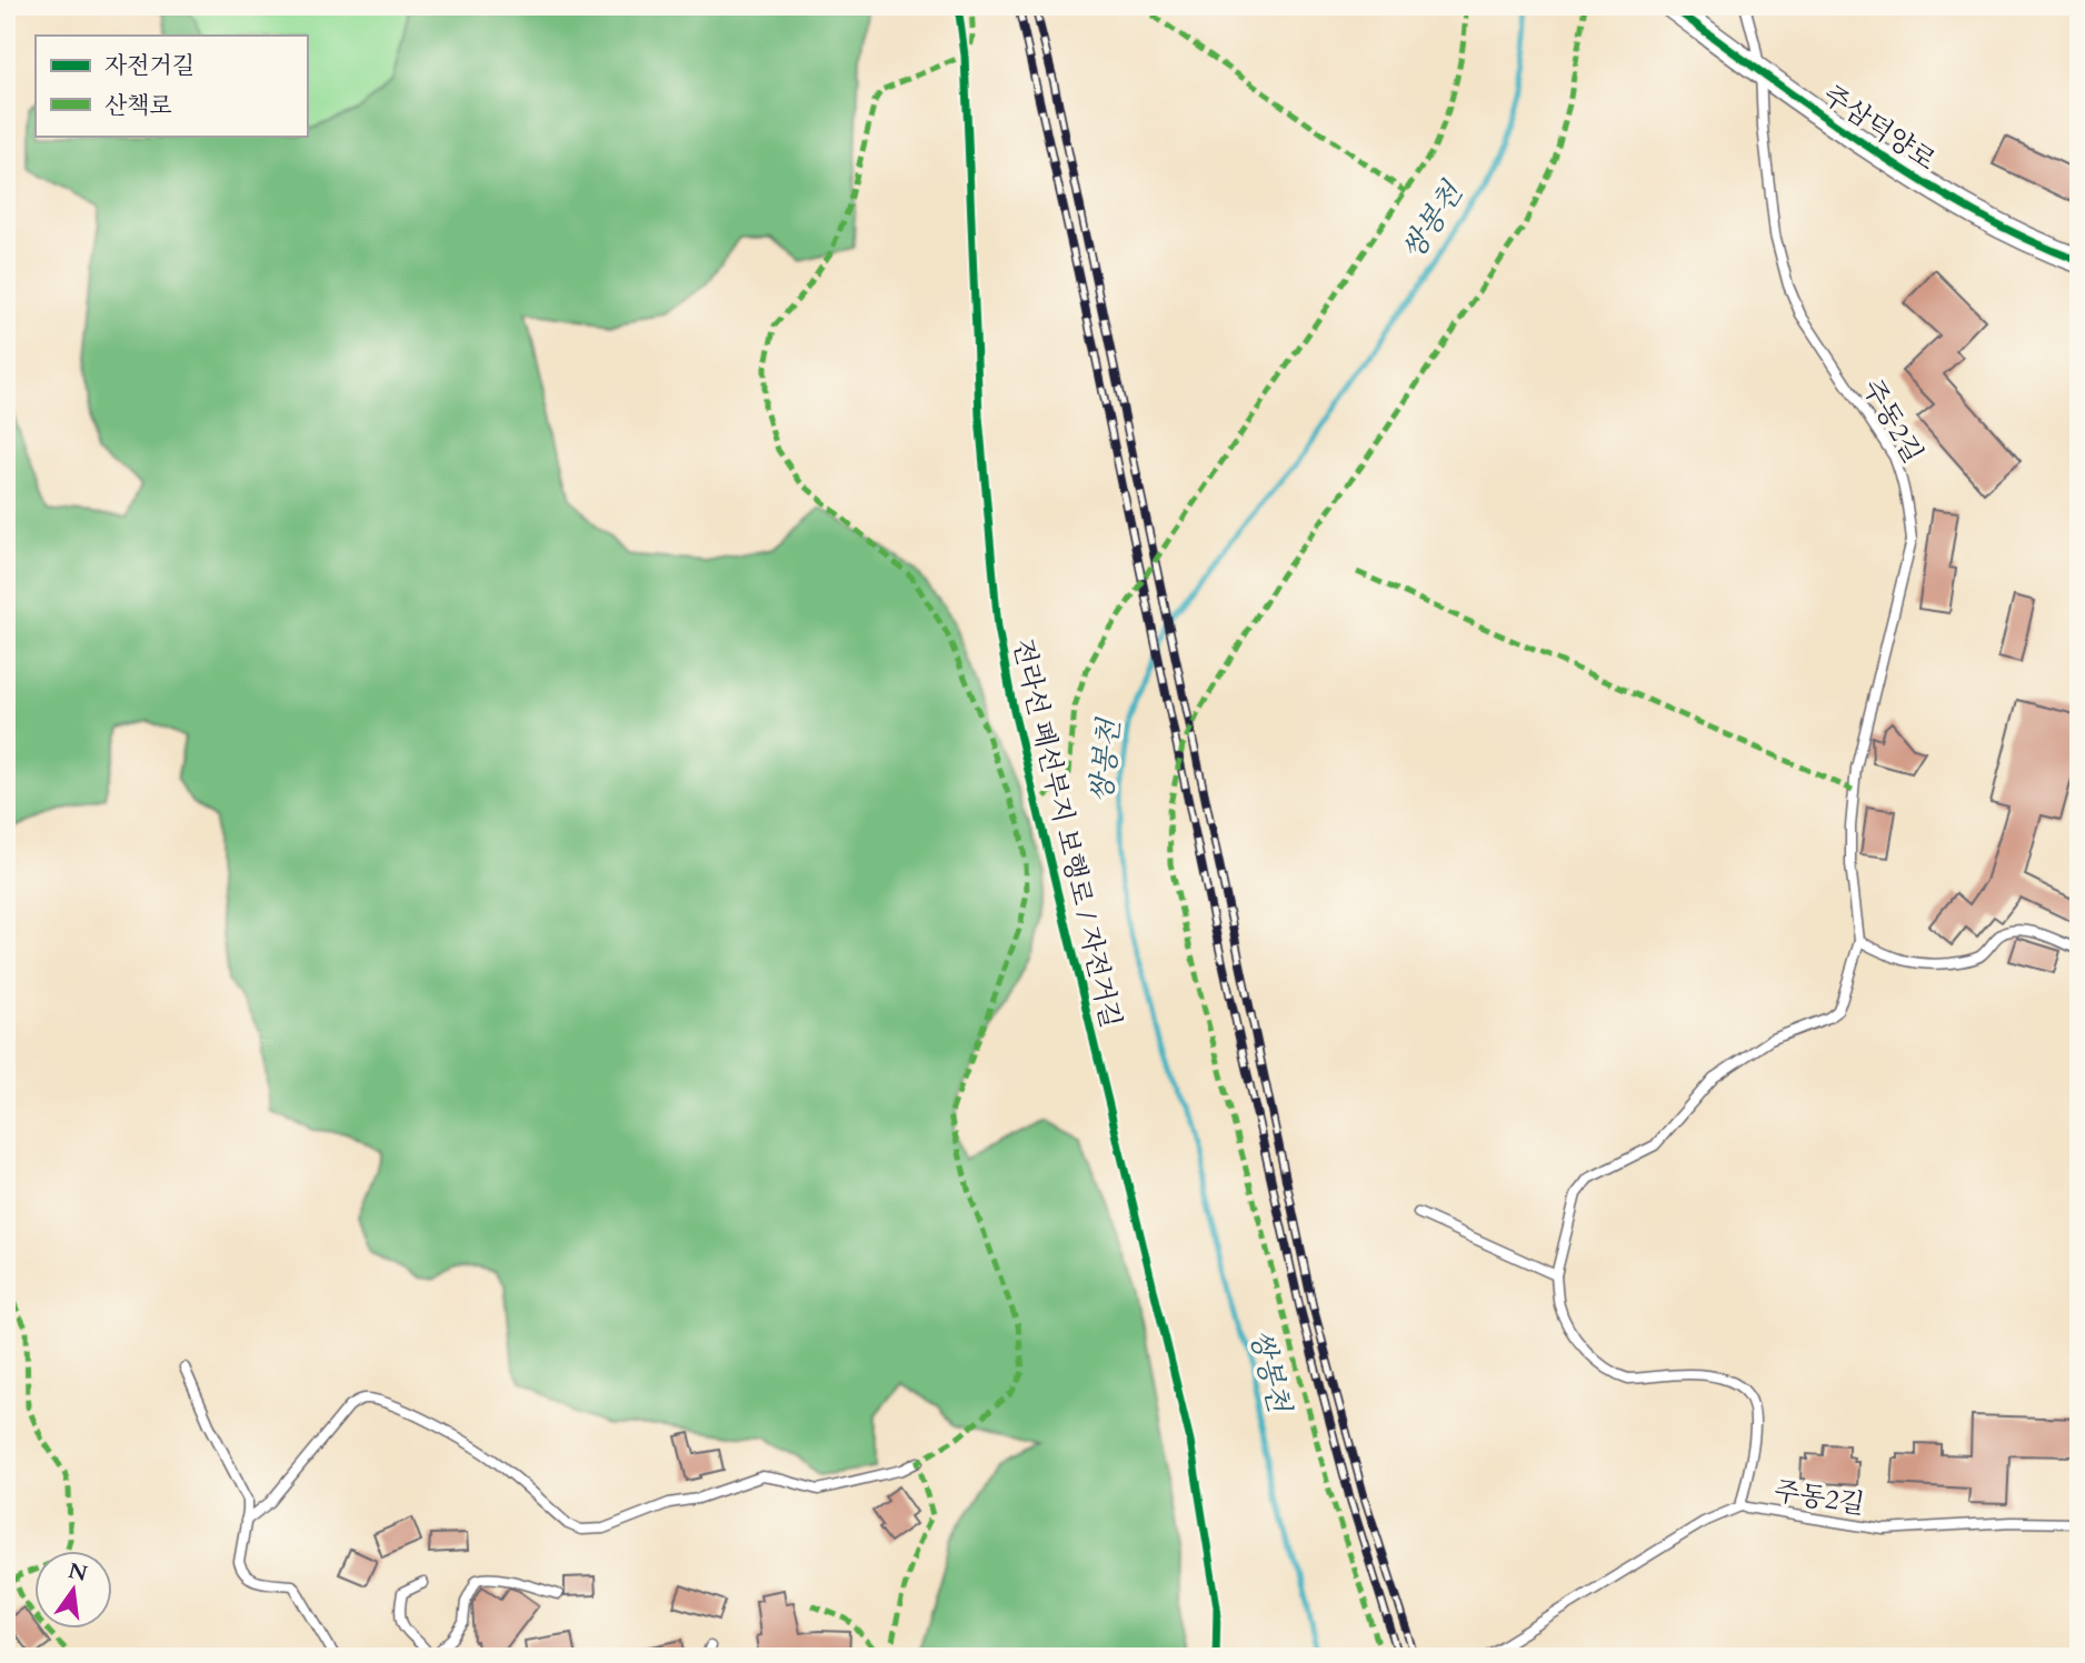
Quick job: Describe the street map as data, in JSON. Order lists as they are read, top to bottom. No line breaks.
{"streets":{"street":["주삼덕양로"],"lane":["주동2길"],"cycle path":["전라선 폐선부지 보행로 / 자전거길"]},"crossings":[["주삼덕양로","주동2길"]],"water":["쌍봉천"],"legend":["자전거길","산책로"],"north":"top"}
